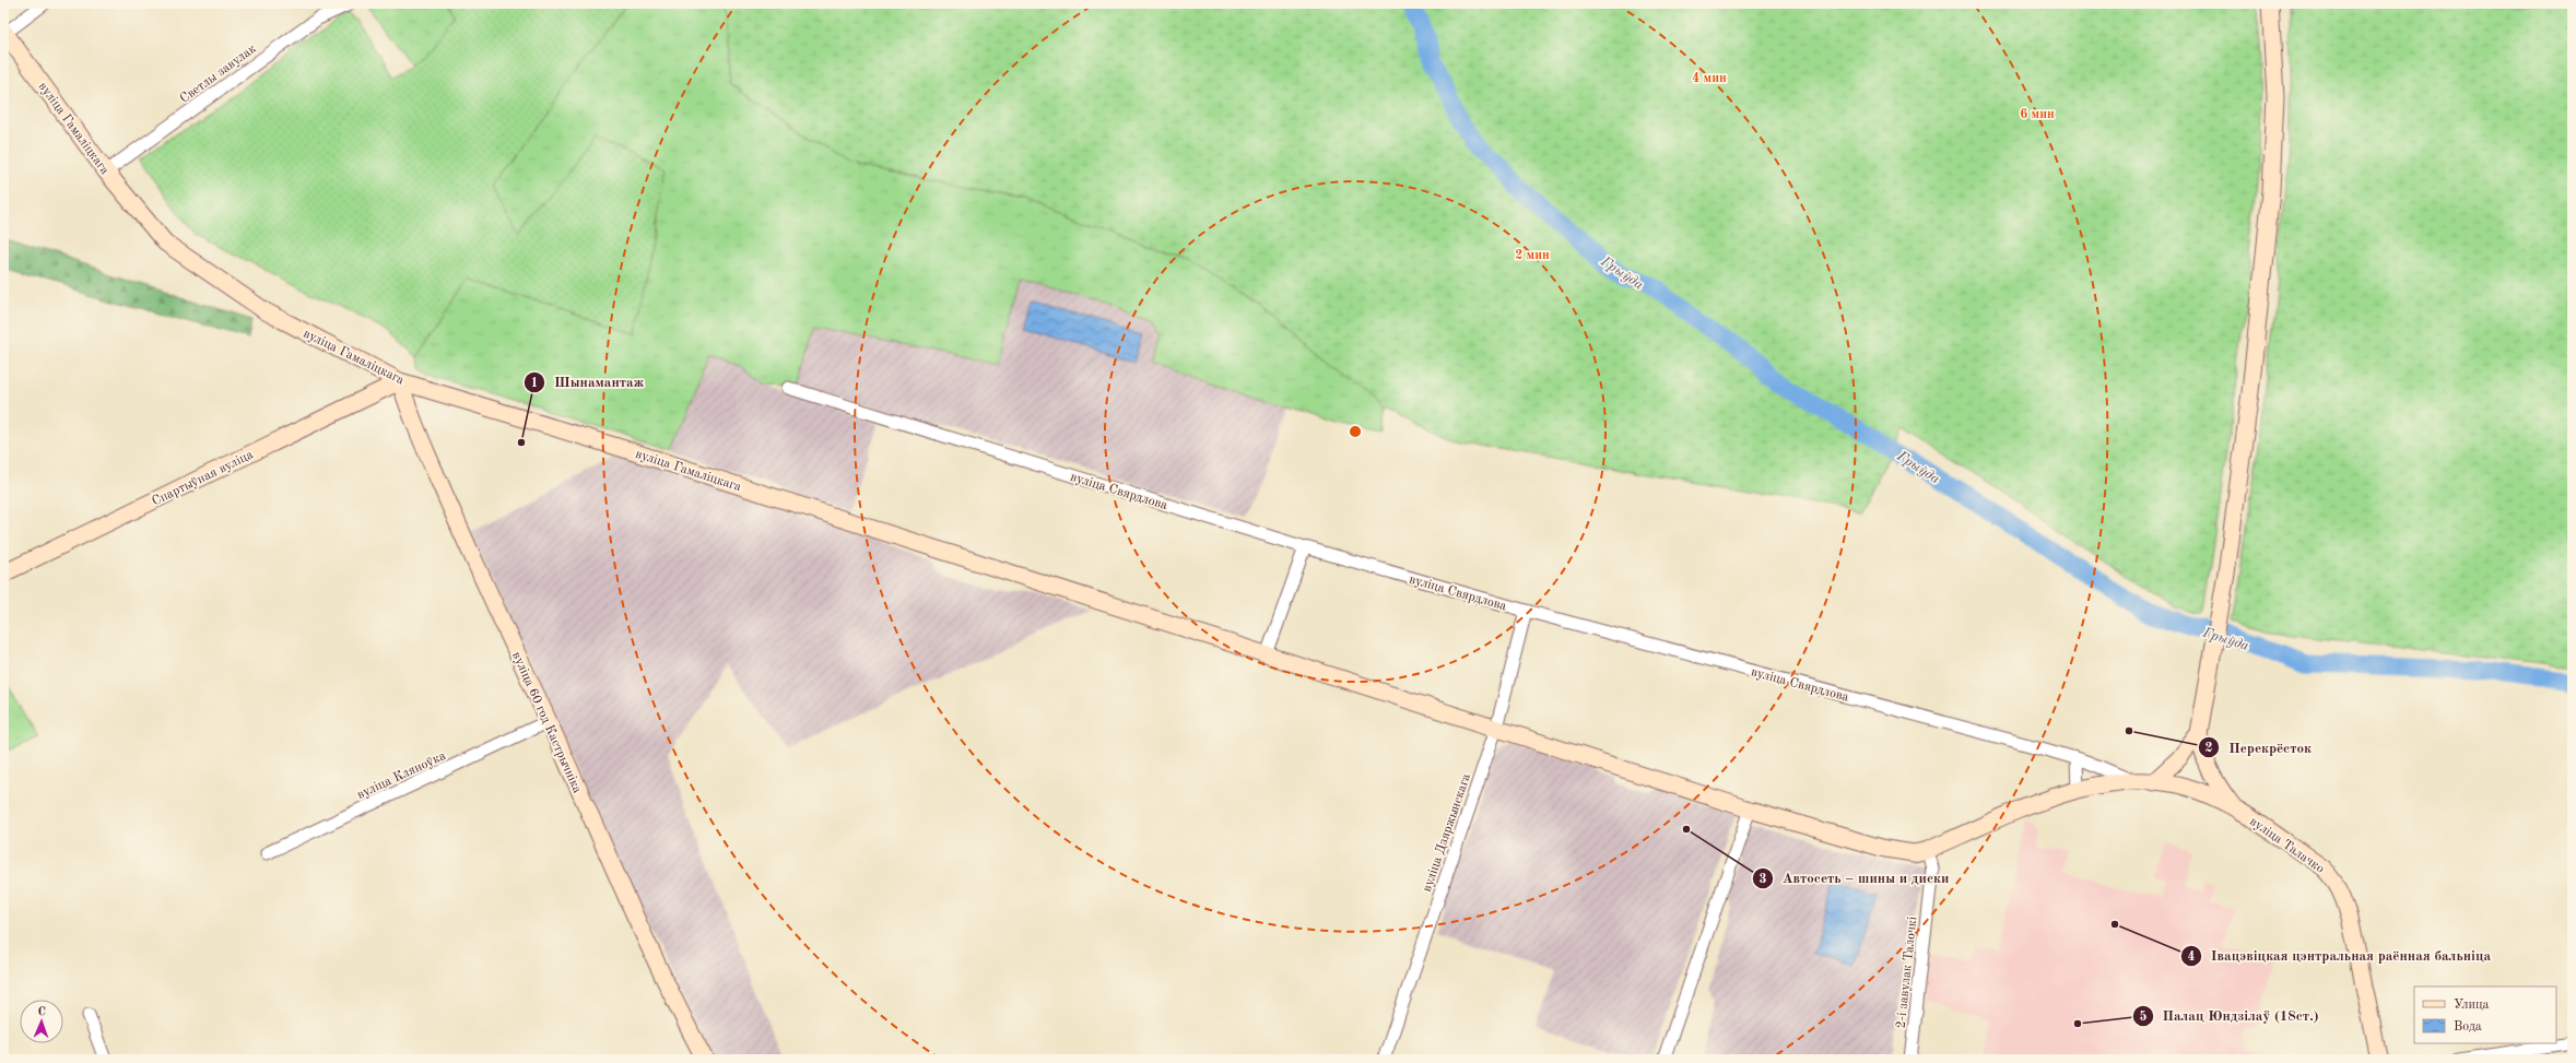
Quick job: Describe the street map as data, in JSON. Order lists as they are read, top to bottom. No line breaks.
{"streets":{"street":["Светлы завулак","вуліца Гамаліцкага","Спартыўная вуліца","вуліца Свярдлова","вуліца 60 год Кастрычніка","вуліца Кляноўка","вуліца Дзяржынскага","вуліца Талачко","2-і завулак Талочкі"]},"crossings":[["Светлы завулак","вуліца Гамаліцкага"],["вуліца Гамаліцкага","Спартыўная вуліца"],["вуліца Гамаліцкага","вуліца Свярдлова"],["вуліца Гамаліцкага","вуліца 60 год Кастрычніка"],["Спартыўная вуліца","вуліца 60 год Кастрычніка"],["вуліца Свярдлова","вуліца Дзяржынскага"],["вуліца Свярдлова","вуліца Талачко"],["вуліца Свярдлова","2-і завулак Талочкі"],["вуліца 60 год Кастрычніка","вуліца Кляноўка"]],"water":["Грыўда"],"places":["Шынамантаж","Перекрёсток","Автосеть – шины и диски","Івацэвіцкая цэнтральная раённая бальніца","Палац Юндзілаў (18ст.)"],"legend":["Улица","Вода"],"north":"top","rings":["4 мин","6 мин","2 мин"]}
